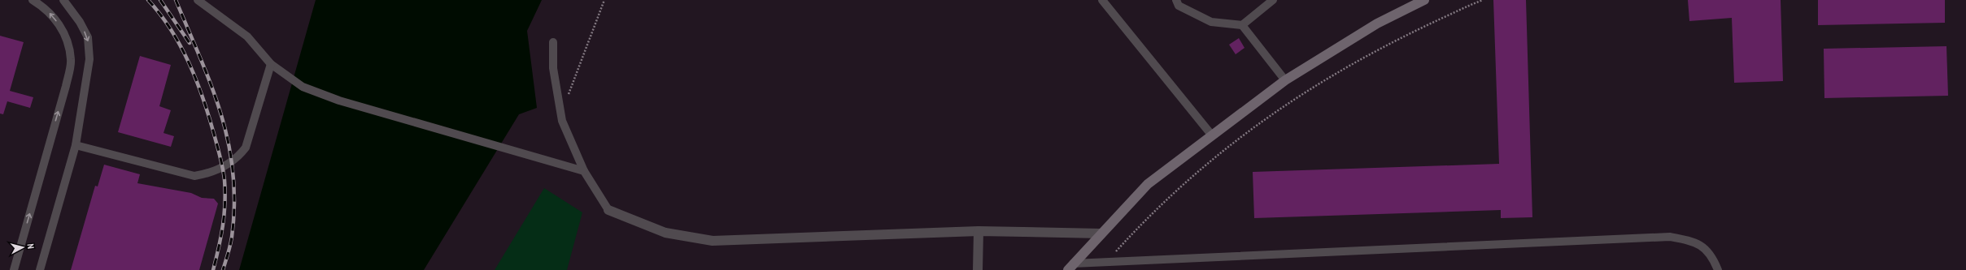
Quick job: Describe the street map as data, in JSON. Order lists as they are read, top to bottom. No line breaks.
{"north":"right"}
